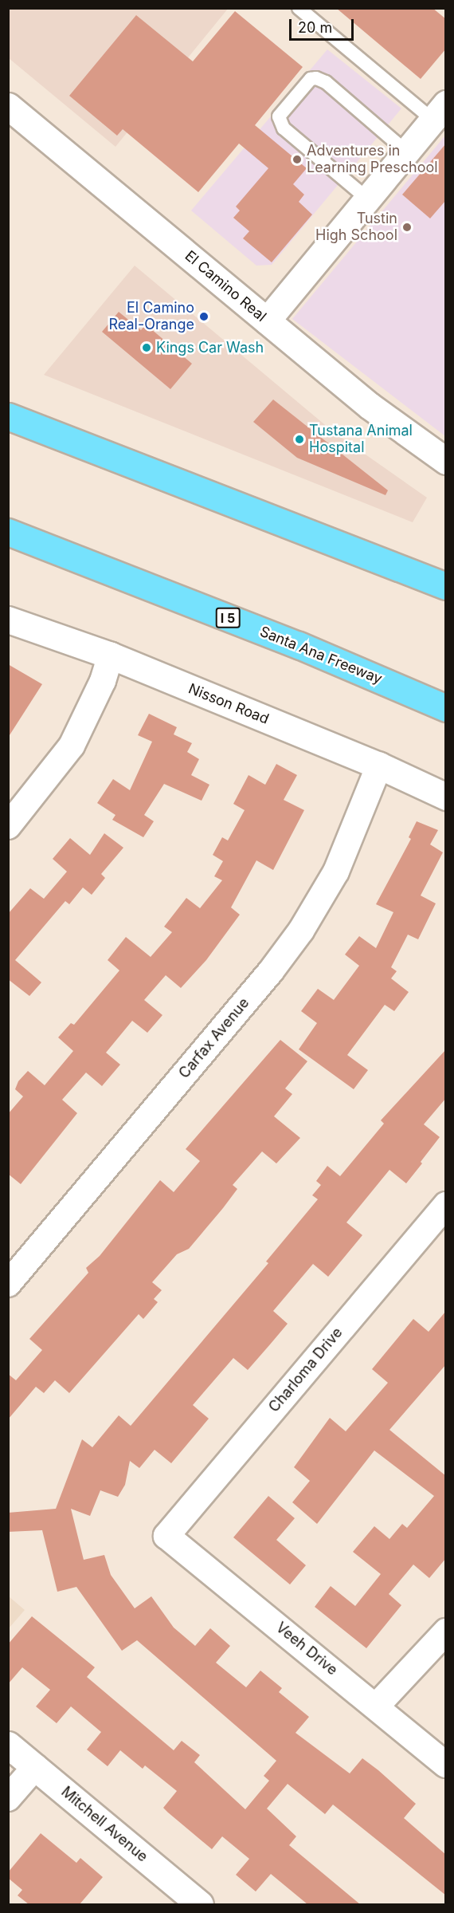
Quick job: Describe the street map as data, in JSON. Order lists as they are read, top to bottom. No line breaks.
{"streets":{"highway":["I 5","Santa Ana Freeway"],"street":["El Camino Real","Nisson Road","Carfax Avenue","Charloma Drive","Veeh Drive","Mitchell Avenue"]},"crossings":[["Nisson Road","Carfax Avenue"],["Charloma Drive","Veeh Drive"]],"places":["Adventures in Learning Preschool","Tustin High School","El Camino Real-Orange","Kings Car Wash","Tustana Animal Hospital"],"scale_bar":"20 m"}
